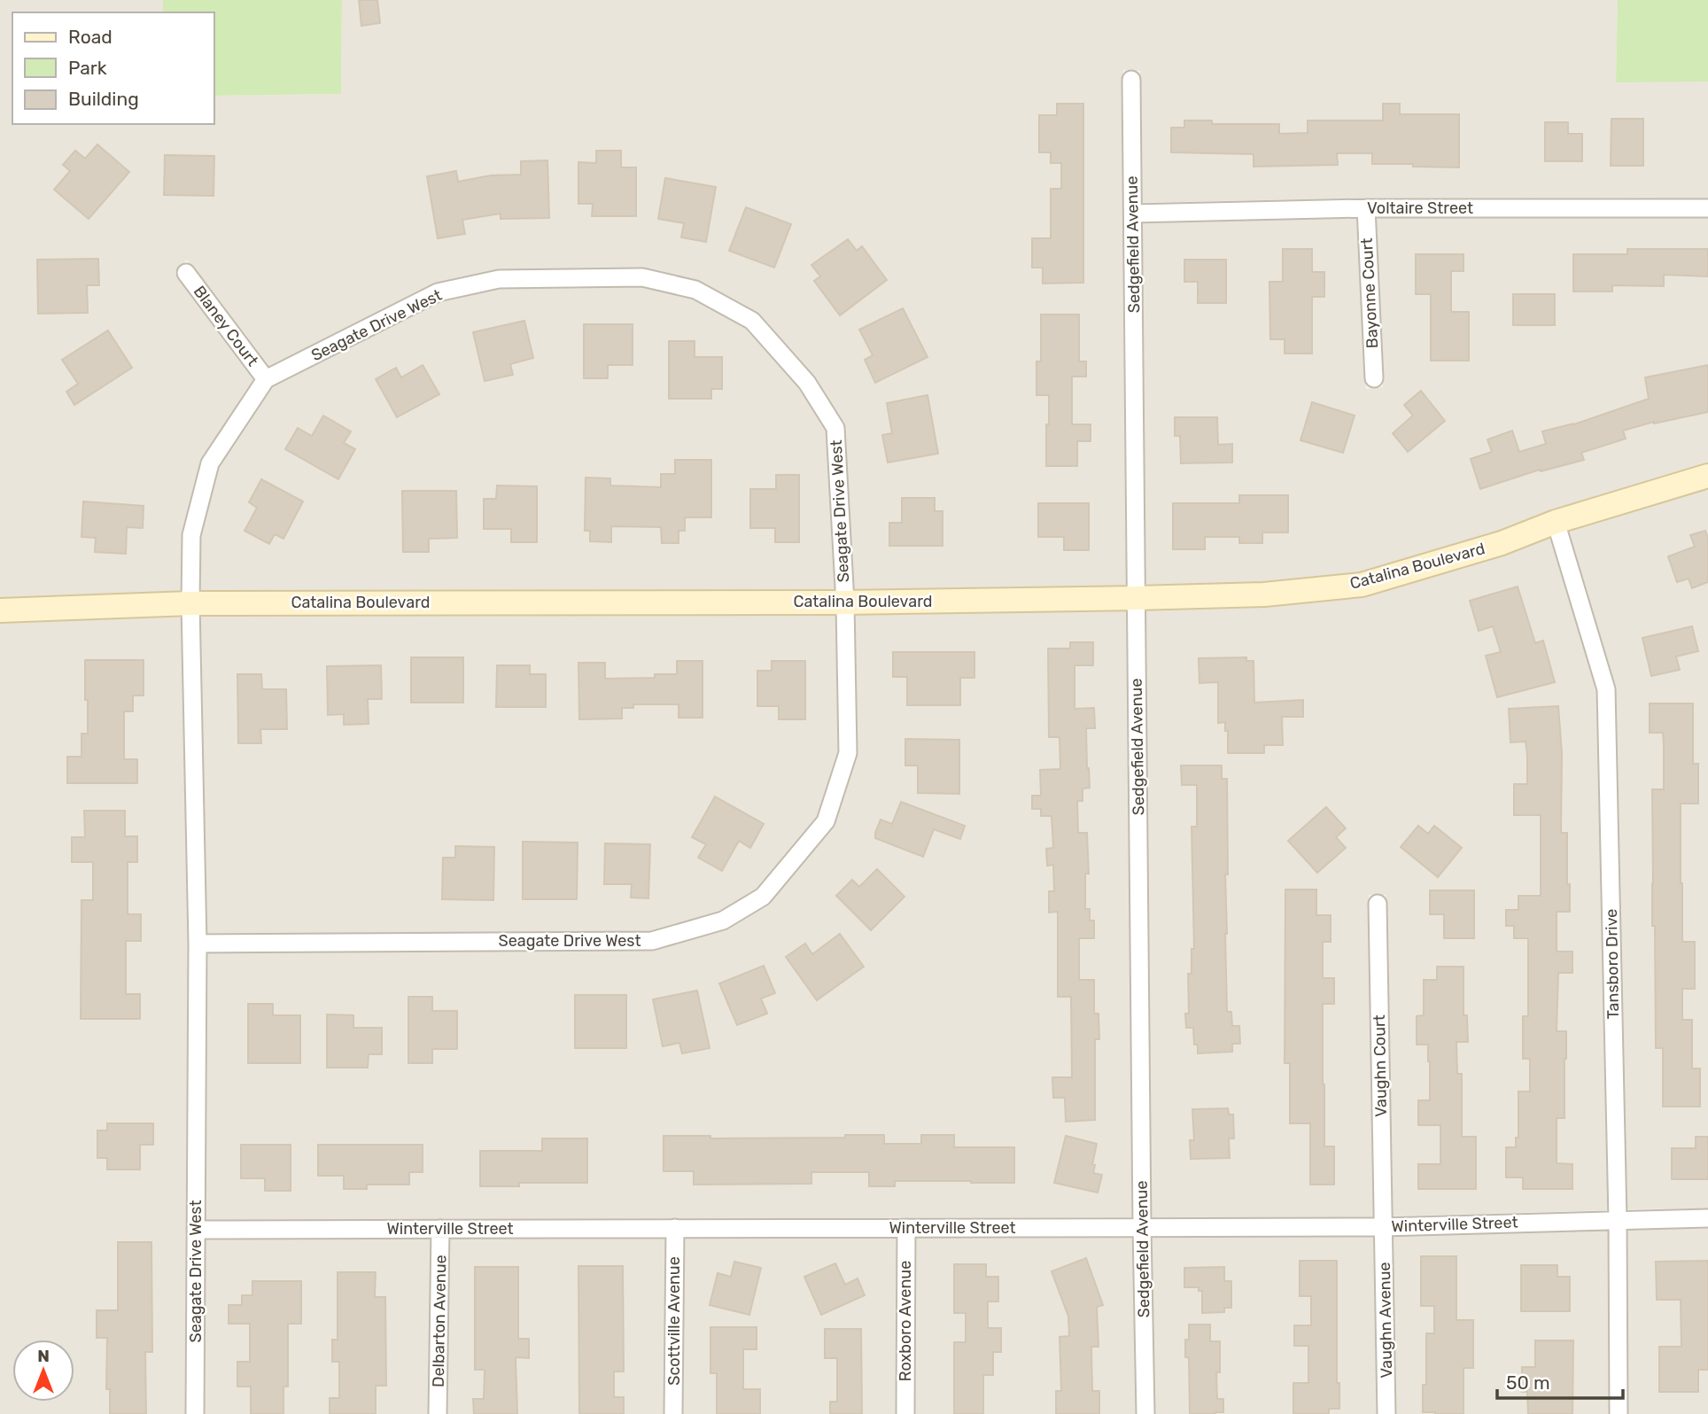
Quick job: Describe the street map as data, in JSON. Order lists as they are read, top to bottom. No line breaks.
{"streets":{"street":["Voltaire Street","Sedgefield Avenue","Bayonne Court","Seagate Drive West","Blaney Court","Catalina Boulevard","Tansboro Drive","Vaughn Court","Winterville Street","Vaughn Avenue","Delbarton Avenue","Scottville Avenue","Roxboro Avenue"]},"crossings":[["Voltaire Street","Sedgefield Avenue"],["Voltaire Street","Bayonne Court"],["Sedgefield Avenue","Catalina Boulevard"],["Sedgefield Avenue","Winterville Street"],["Seagate Drive West","Blaney Court"],["Seagate Drive West","Catalina Boulevard"],["Seagate Drive West","Winterville Street"],["Catalina Boulevard","Tansboro Drive"],["Tansboro Drive","Winterville Street"],["Vaughn Court","Winterville Street"],["Vaughn Court","Vaughn Avenue"],["Winterville Street","Vaughn Avenue"],["Winterville Street","Delbarton Avenue"],["Winterville Street","Scottville Avenue"],["Winterville Street","Roxboro Avenue"]],"legend":["Road","Park","Building"],"scale_bar":"50 m","north":"top"}
